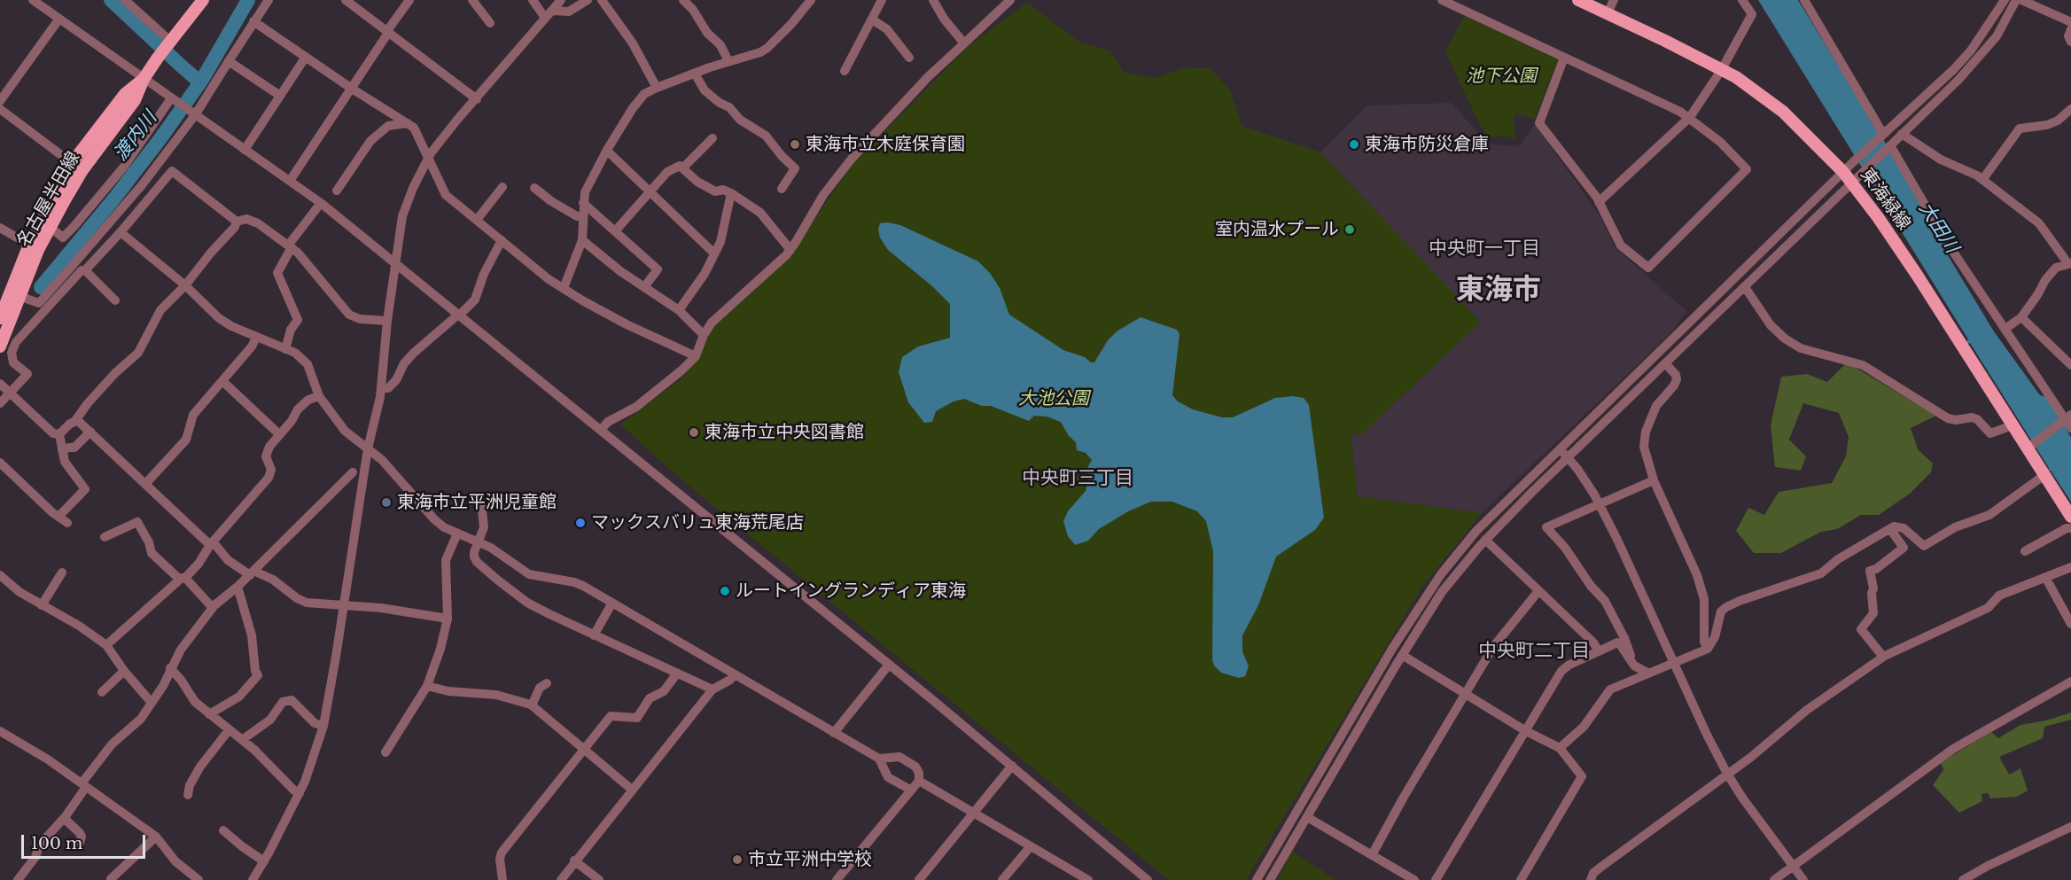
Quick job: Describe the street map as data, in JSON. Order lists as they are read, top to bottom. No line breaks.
{"streets":{"main road":["名古屋半田線","東海緑線"]},"districts":["中央町一丁目","東海市","中央町三丁目","中央町二丁目"],"water":["渡内川","大田川"],"parks":["池下公園","大池公園"],"places":["東海市立木庭保育園","東海市防災倉庫","室内温水プール","東海市立中央図書館","東海市立平洲児童館","マックスバリュ東海荒尾店","ルートイングランディア東海","市立平洲中学校"],"scale_bar":"100 m"}
